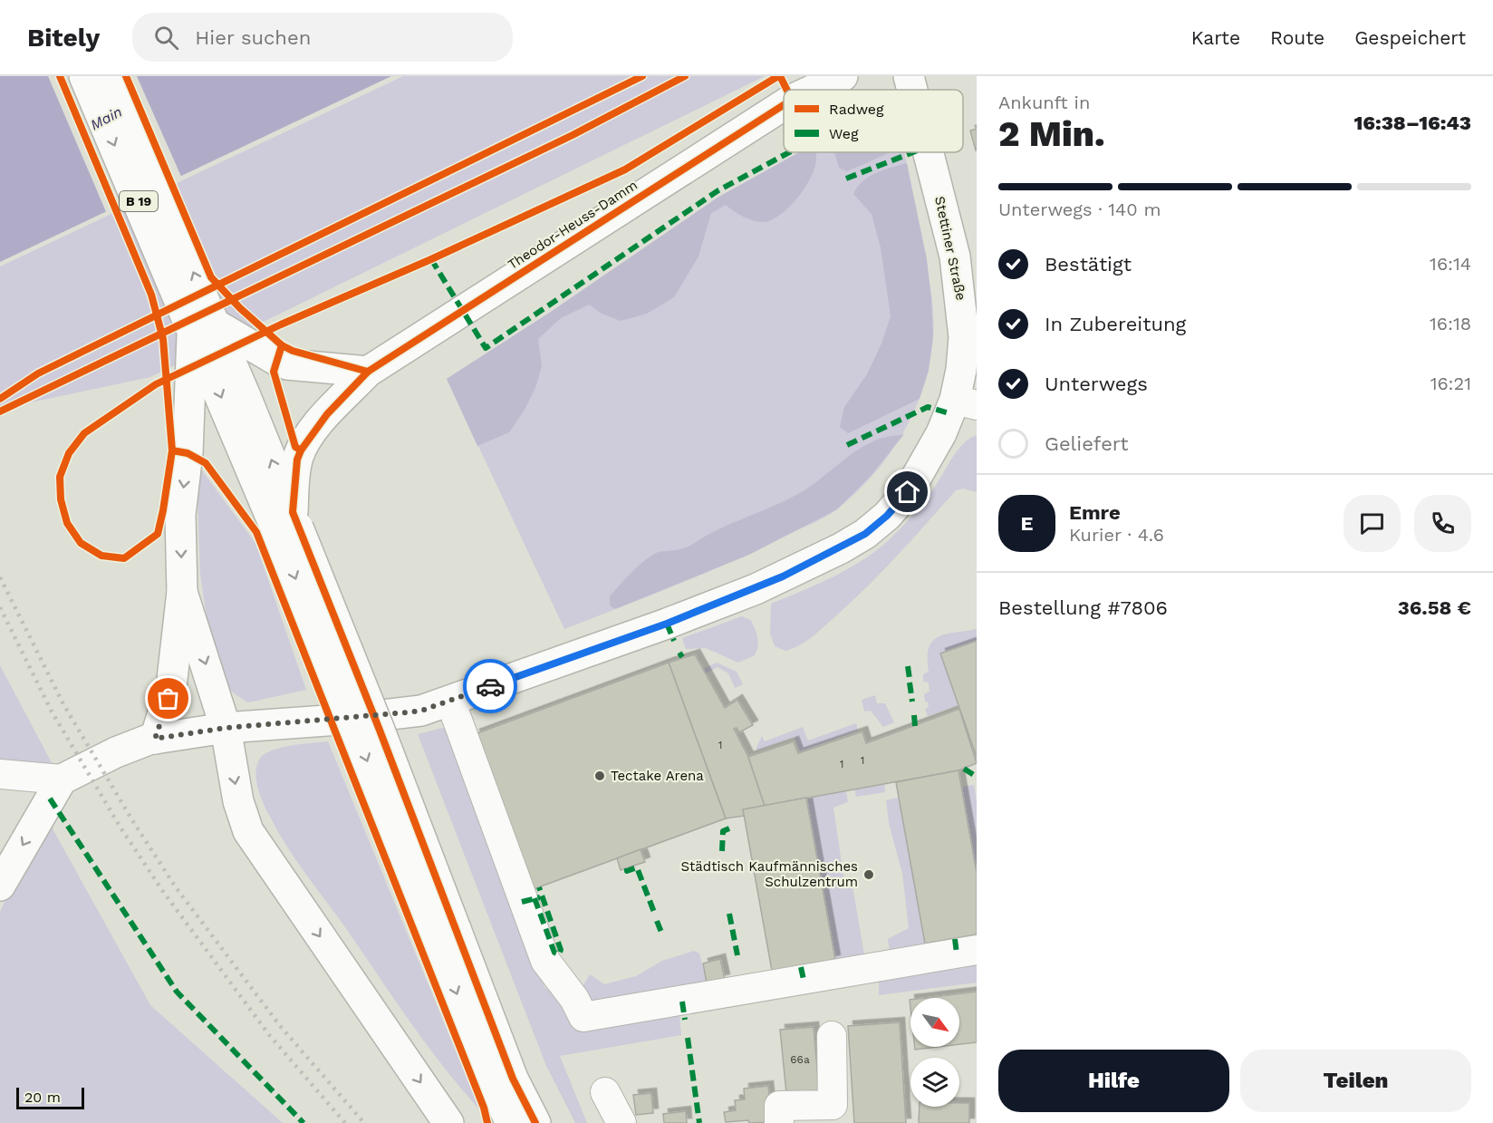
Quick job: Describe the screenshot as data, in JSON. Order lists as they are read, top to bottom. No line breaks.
{"streets":{"main road":["B 19","Theodor-Heuss-Damm","Stettiner Straße"]},"crossings":[["B 19","Theodor-Heuss-Damm"]],"water":["Main"],"places":["Tectake Arena","Städtisch Kaufmännisches Schulzentrum"],"house_numbers":["1","1","1","66a"],"legend":["Radweg","Weg"],"scale_bar":"20 m","north":"bottom right","page":{"header":"Bitely","search":"Hier suchen","nav":["Karte","Route","Gespeichert"],"heading":["2 Min.","Ankunft in","16:38–16:43"],"panel":["Emre","Kurier · 4.6","Bestellung #7806","36.58 €"],"bar":"Unterwegs · 140 m","list":[["Bestätigt","16:14"],["In Zubereitung","16:18"],["Unterwegs","16:21"],"Geliefert"],"round":"E","buttons":["Hilfe","Teilen"],"scale":"20 m"}}
